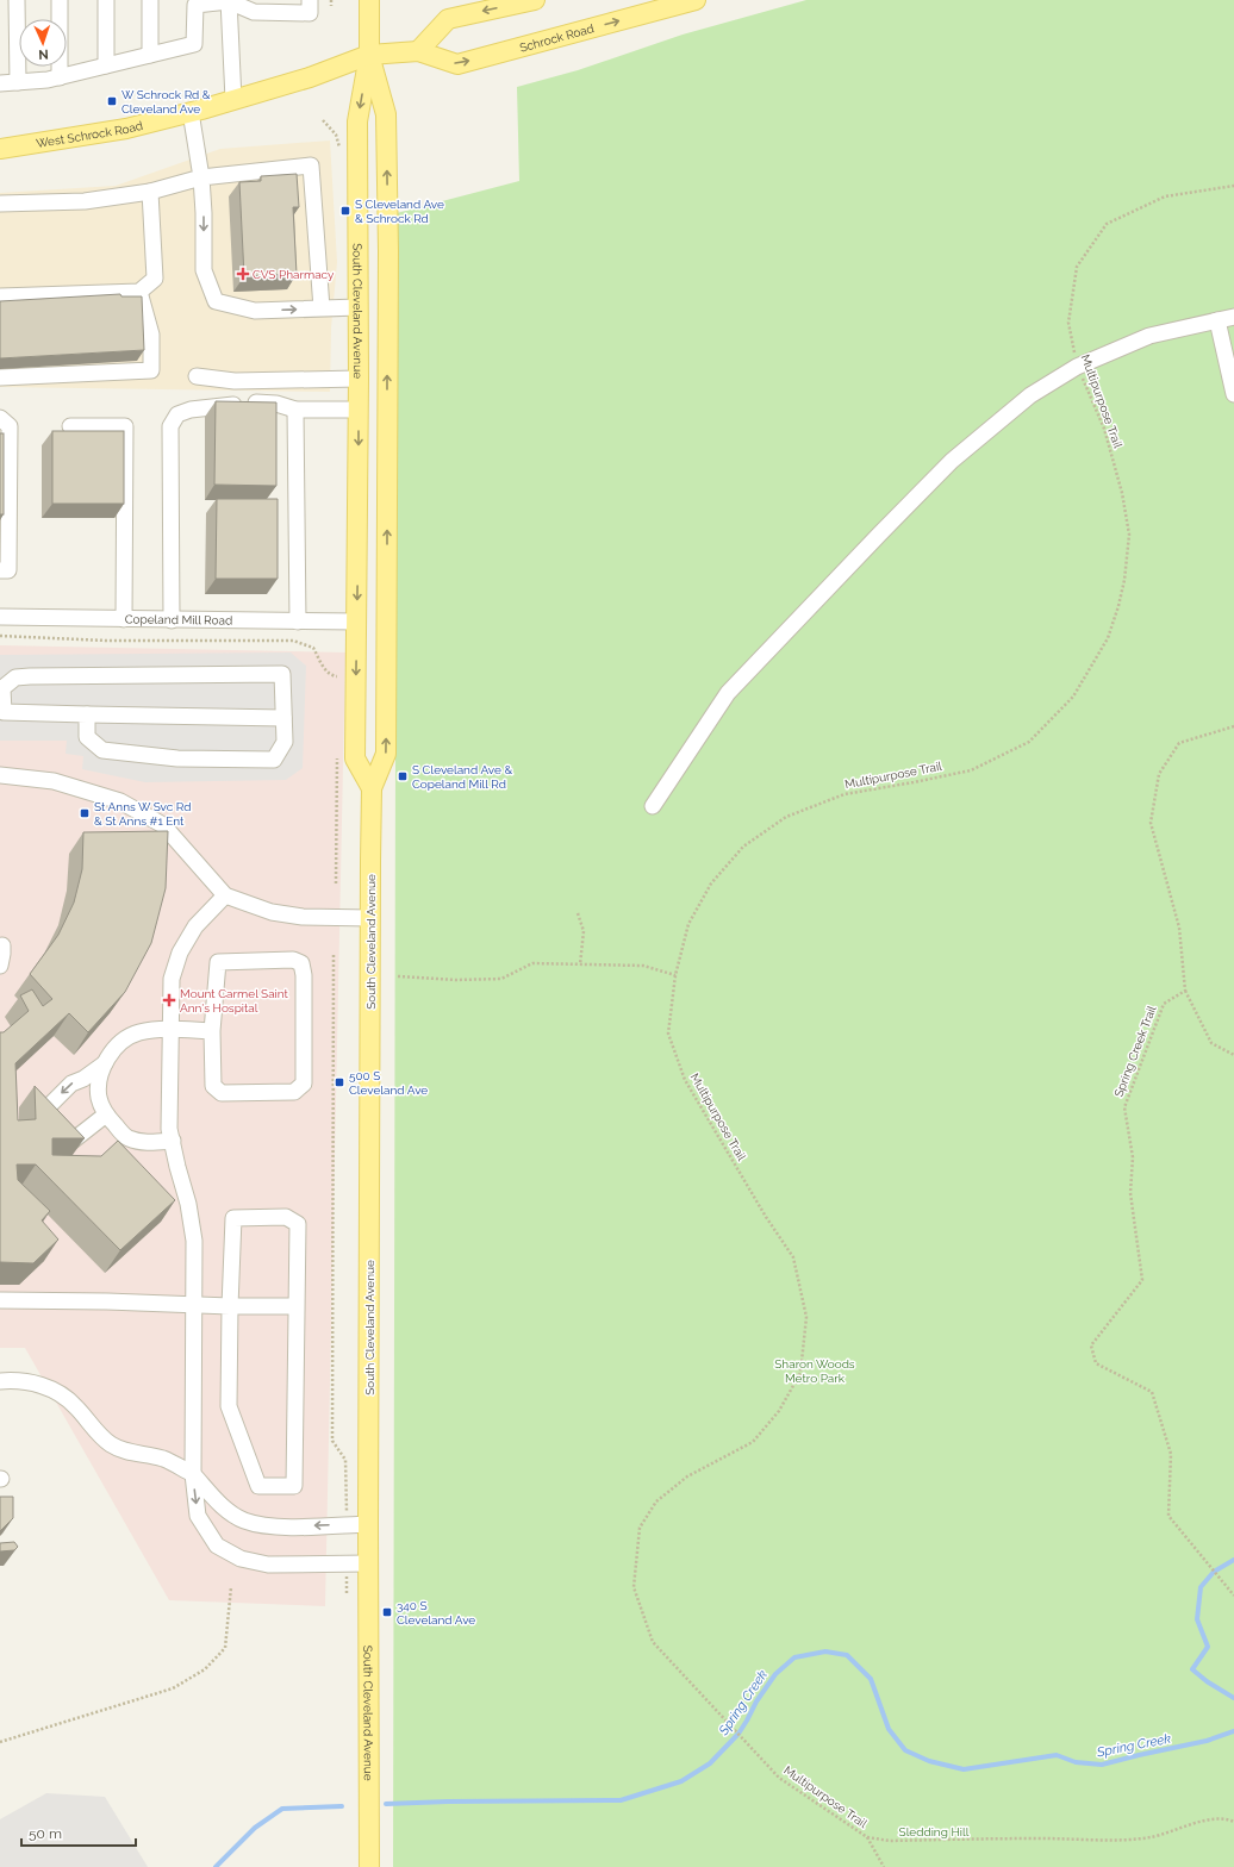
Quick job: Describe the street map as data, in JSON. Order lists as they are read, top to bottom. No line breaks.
{"streets":{"main road":["Schrock Road","West Schrock Road","South Cleveland Avenue"],"street":["Copeland Mill Road"],"path":["Multipurpose Trail","Spring Creek Trail"]},"crossings":[["Schrock Road","West Schrock Road"],["Schrock Road","South Cleveland Avenue"],["West Schrock Road","South Cleveland Avenue"],["South Cleveland Avenue","Copeland Mill Road"]],"water":["Spring Creek"],"parks":["Sharon Woods Metro Park","Sledding Hill"],"places":{"transit":["W Schrock Rd & Cleveland Ave","S Cleveland Ave & Schrock Rd","S Cleveland Ave & Copeland Mill Rd","St Anns W Svc Rd & St Anns #1 Ent","500 S Cleveland Ave","340 S Cleveland Ave"],"health":["CVS Pharmacy","Mount Carmel Saint Ann's Hospital"]},"scale_bar":"50 m","north":"bottom"}
